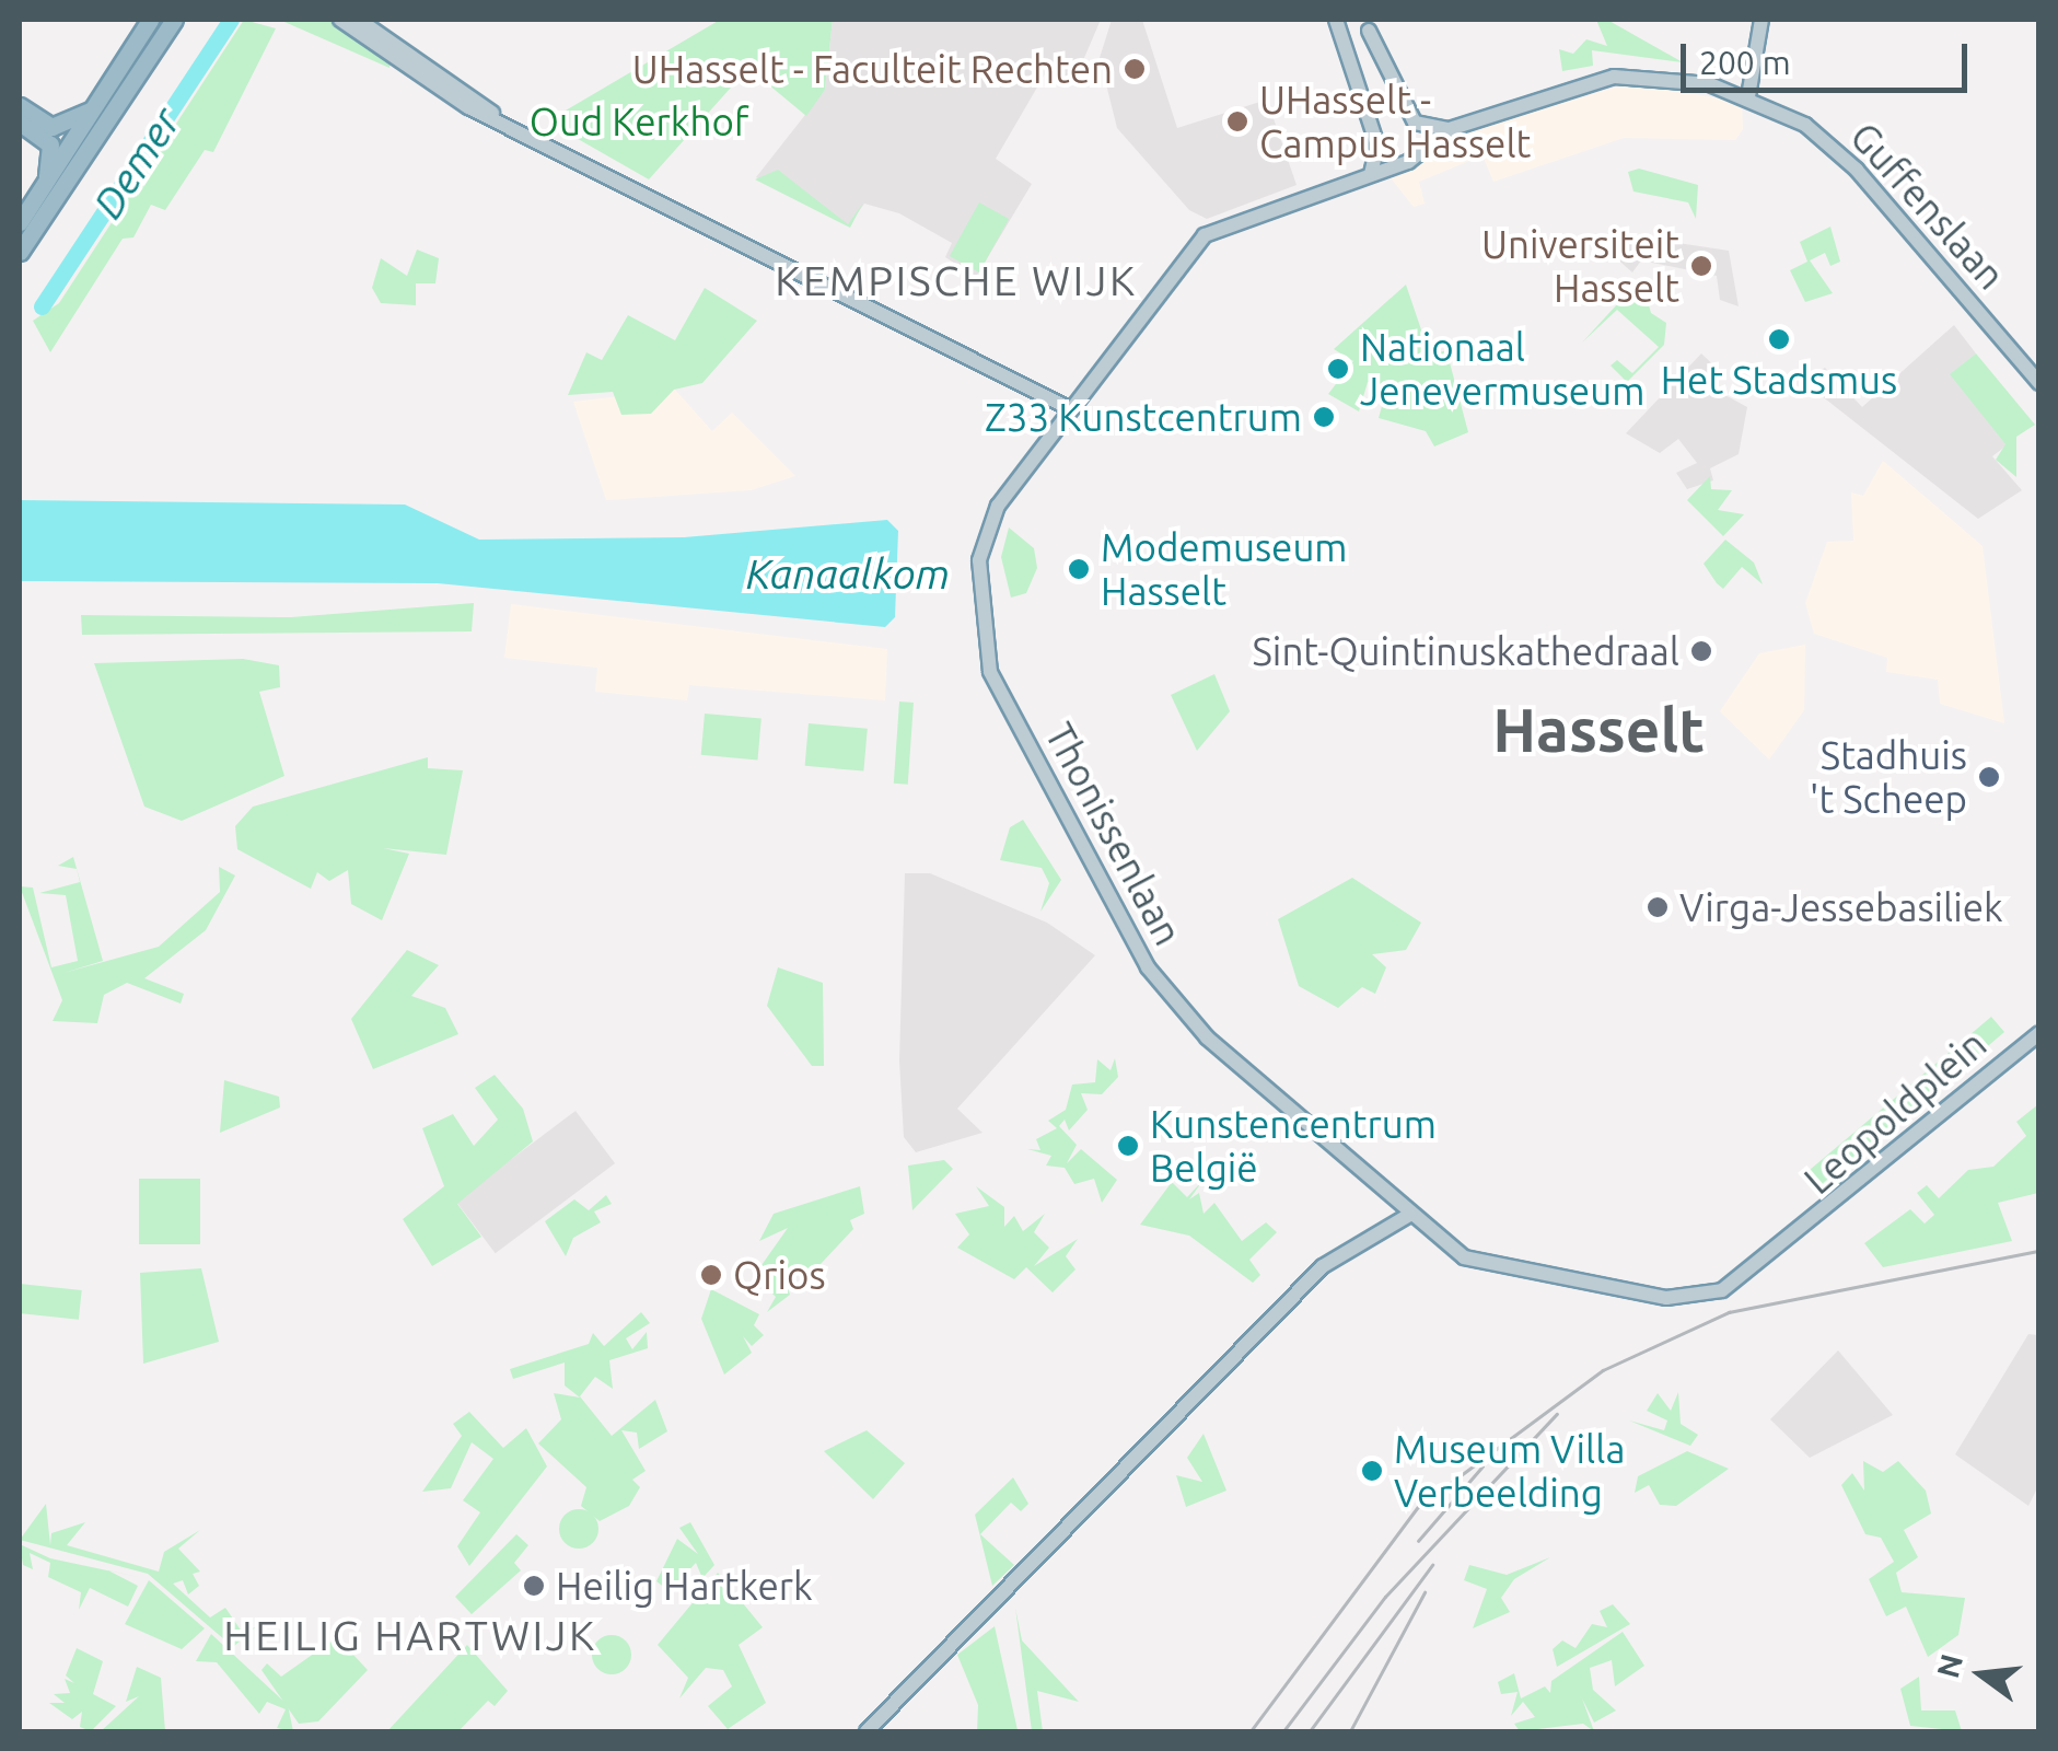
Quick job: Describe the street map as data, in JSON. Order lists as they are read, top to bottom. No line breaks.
{"streets":{"main road":["Guffenslaan","Thonissenlaan","Leopoldplein"]},"crossings":[["Guffenslaan","Thonissenlaan"],["Thonissenlaan","Leopoldplein"]],"districts":["KEMPISCHE WIJK","Hasselt","HEILIG HARTWIJK"],"water":["Demer","Kanaalkom"],"parks":["Oud Kerkhof"],"places":["UHasselt - Faculteit Rechten","UHasselt - Campus Hasselt","Universiteit Hasselt","Het Stadsmus","Nationaal Jenevermuseum","Z33 Kunstcentrum","Modemuseum Hasselt","Sint-Quintinuskathedraal","Stadhuis 't Scheep","Virga-Jessebasiliek","Kunstencentrum België","Qrios","Museum Villa Verbeelding","Heilig Hartkerk"],"scale_bar":"200 m","north":"left"}
